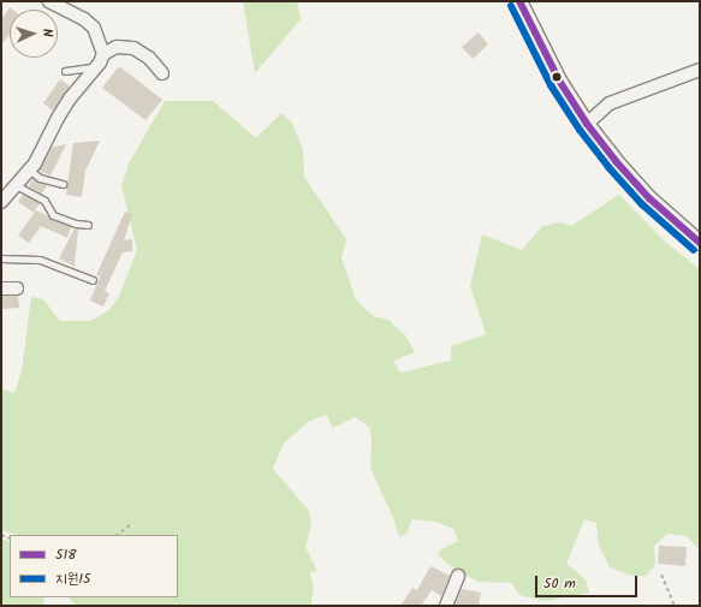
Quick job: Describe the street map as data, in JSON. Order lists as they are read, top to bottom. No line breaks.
{"lines":["transit line 518","transit line 지원15"],"legend":["518","지원15"],"scale_bar":"50 m","north":"right"}
